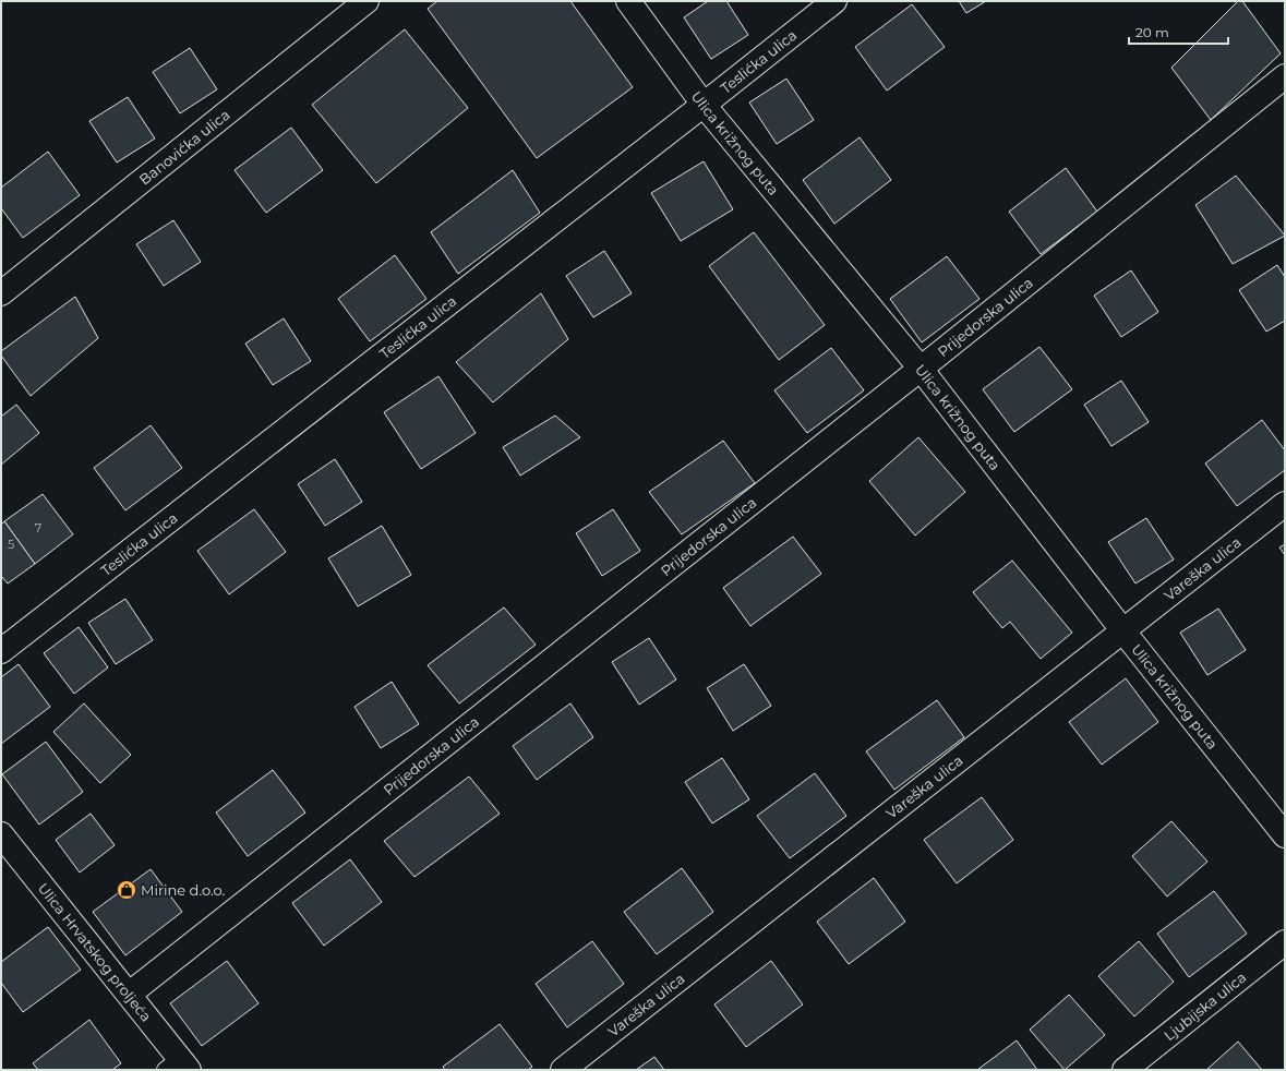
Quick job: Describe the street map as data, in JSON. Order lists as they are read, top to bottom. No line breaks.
{"streets":{"street":["Teslićka ulica","Ulica križnog puta","Banovićka ulica","Prijedorska ulica","Vareška ulica","Ulica Hrvatskog proljeća","Ljubijska ulica"]},"crossings":[["Teslićka ulica","Ulica križnog puta"],["Ulica križnog puta","Prijedorska ulica"],["Ulica križnog puta","Vareška ulica"],["Prijedorska ulica","Ulica Hrvatskog proljeća"]],"places":{"shop":["Mirine d.o.o."]},"house_numbers":["7","5"],"scale_bar":"20 m"}
